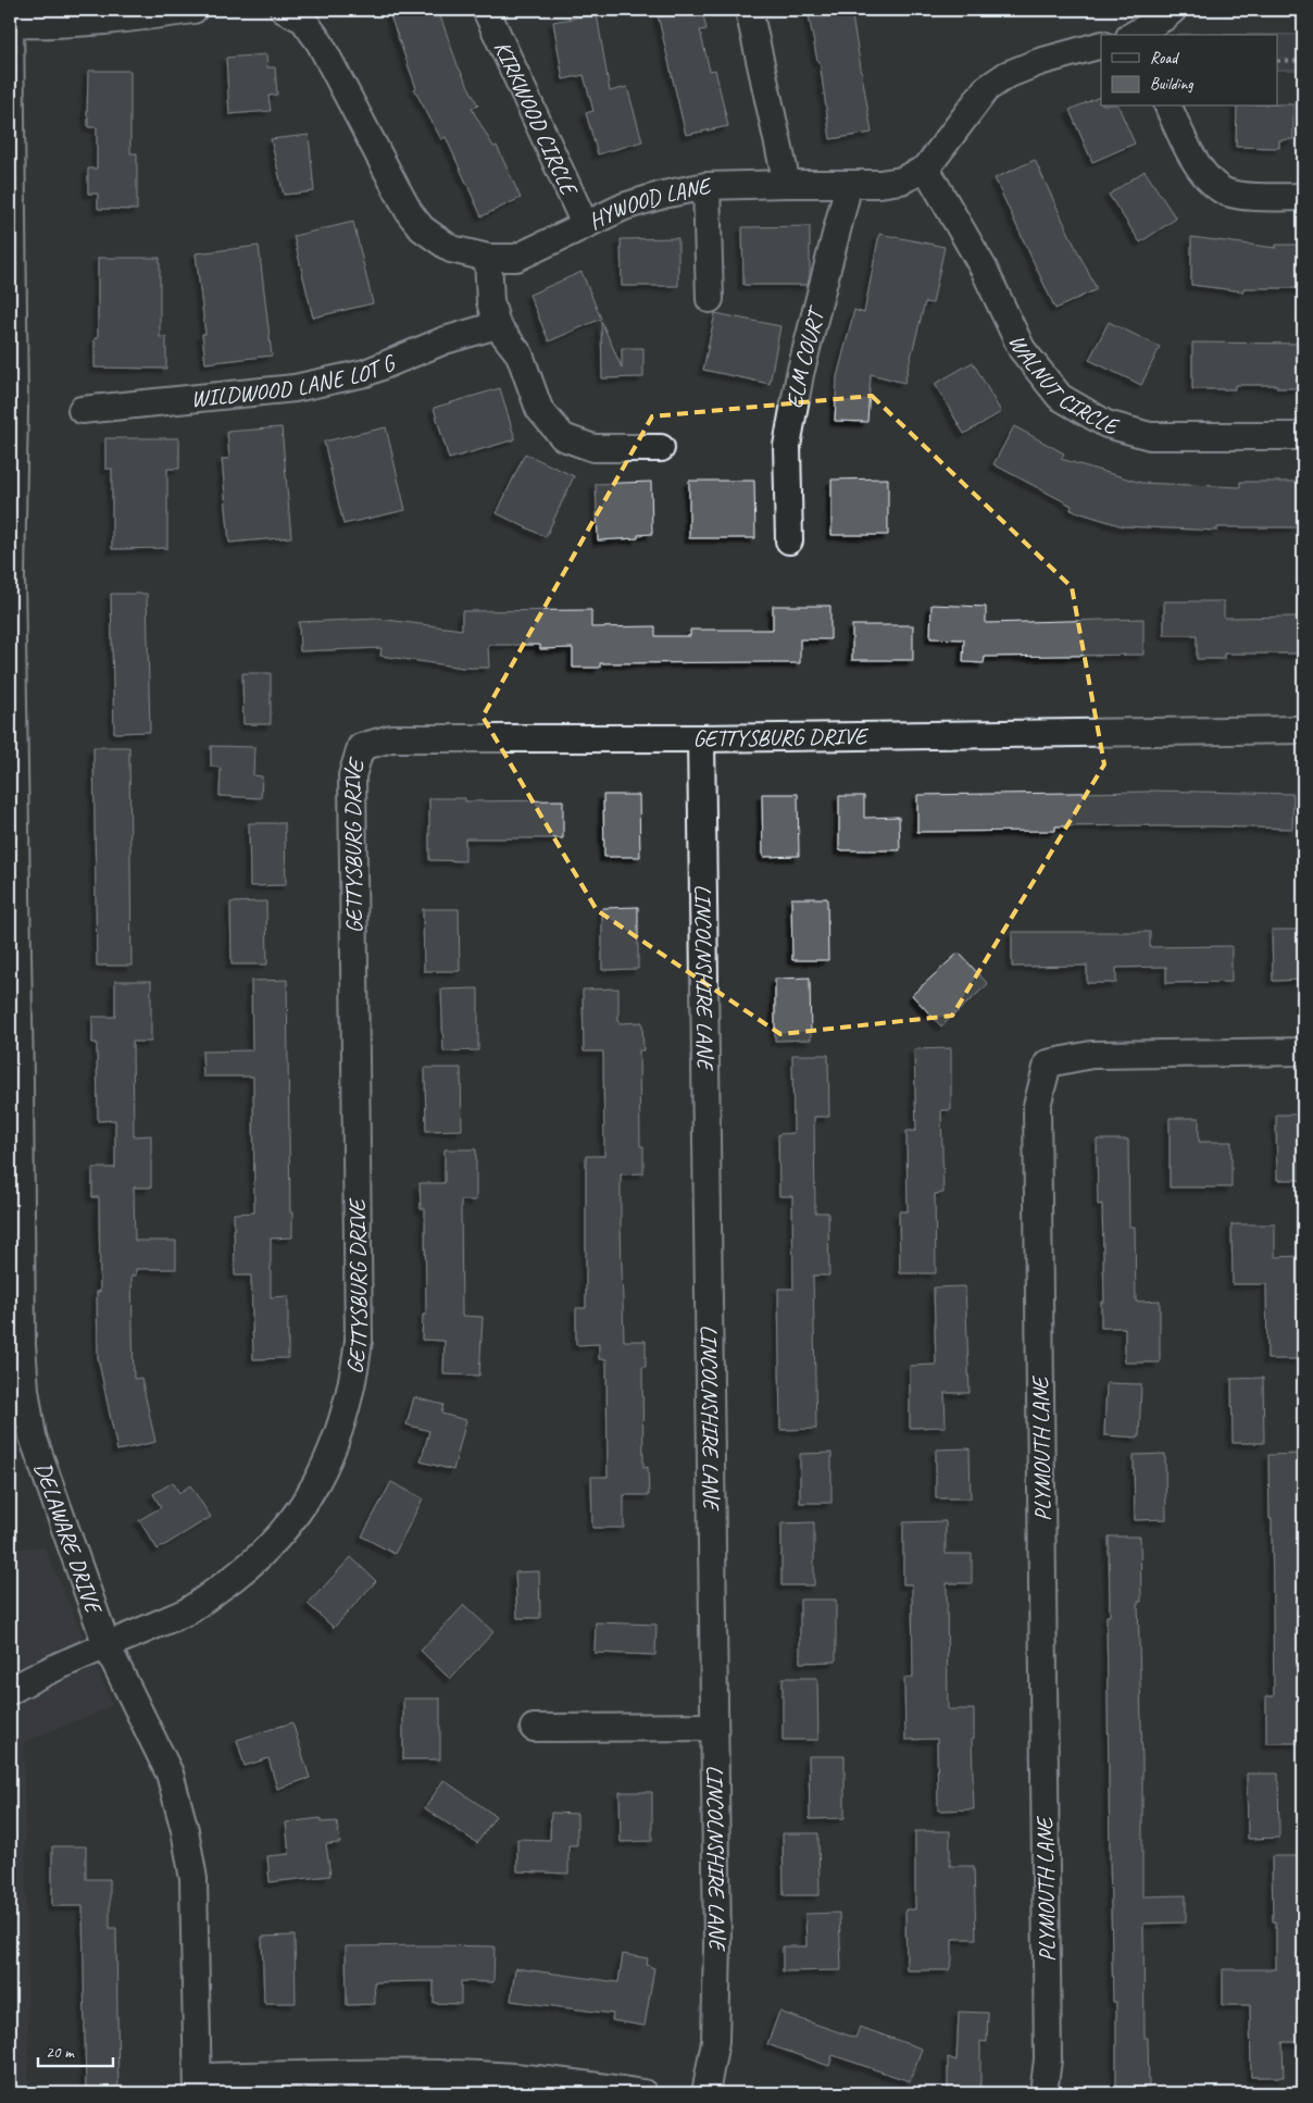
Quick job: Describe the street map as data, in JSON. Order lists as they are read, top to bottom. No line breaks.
{"streets":{"street":["KIRKWOOD CIRCLE","HYWOOD LANE","ELM COURT","WALNUT CIRCLE","WILDWOOD LANE LOT G","GETTYSBURG DRIVE","LINCOLNSHIRE LANE","PLYMOUTH LANE","DELAWARE DRIVE"]},"crossings":[["KIRKWOOD CIRCLE","HYWOOD LANE"],["HYWOOD LANE","ELM COURT"],["HYWOOD LANE","WALNUT CIRCLE"],["GETTYSBURG DRIVE","LINCOLNSHIRE LANE"],["GETTYSBURG DRIVE","DELAWARE DRIVE"]],"legend":["Road","Building"],"scale_bar":"20 m"}
